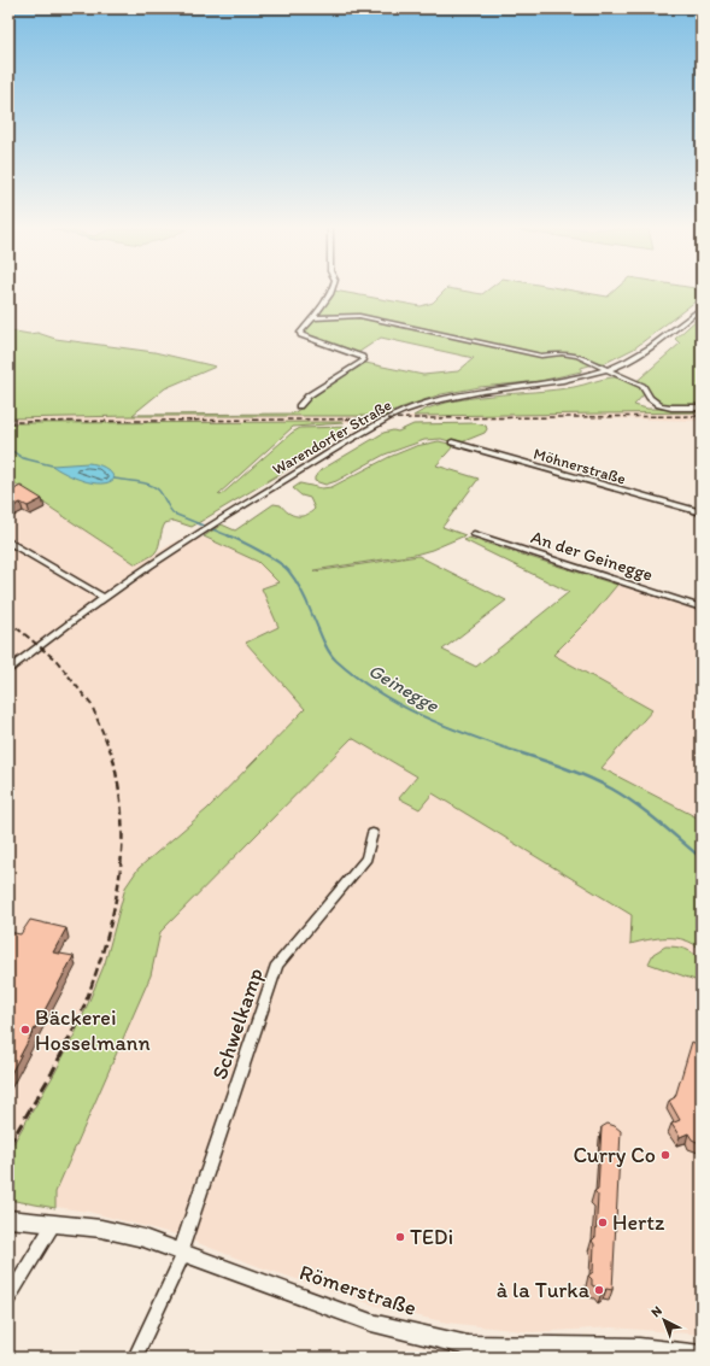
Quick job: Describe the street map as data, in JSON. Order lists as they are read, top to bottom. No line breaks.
{"streets":{"main road":["Römerstraße"],"street":["Warendorfer Straße","Möhnerstraße","An der Geinegge","Schwelkamp"]},"crossings":[["Schwelkamp","Römerstraße"]],"water":["Geinegge"],"places":["Bäckerei Hosselmann","Curry Co","Hertz","TEDi","à la Turka"],"north":"top left"}
